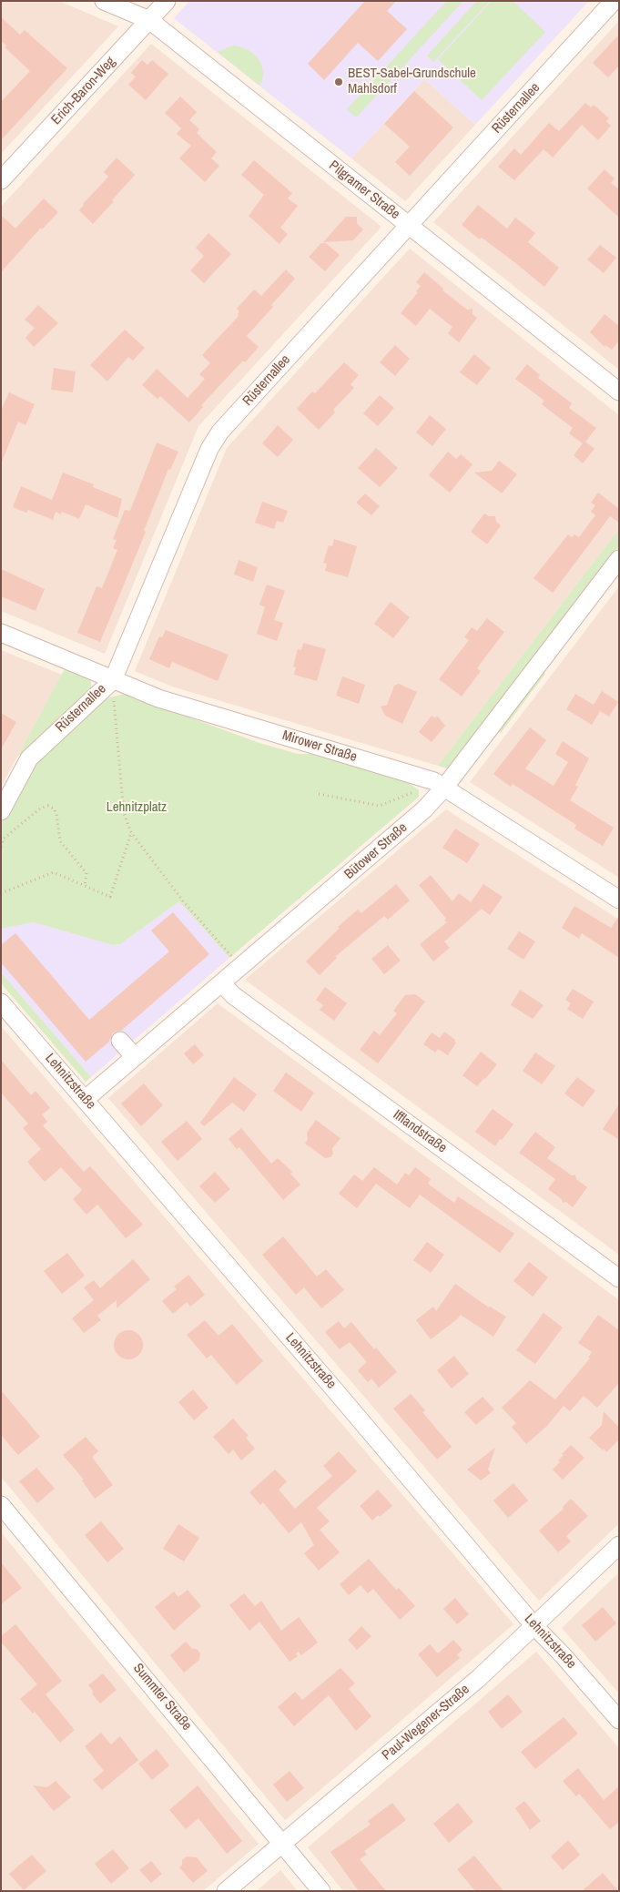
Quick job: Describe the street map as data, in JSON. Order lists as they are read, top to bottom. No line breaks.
{"streets":{"street":["Erich-Baron-Weg","Rüsternallee","Pilgramer Straße","Mirower Straße","Bütower Straße","Lehnitzstraße","Ifflandstraße","Summter Straße","Paul-Wegener-Straße"]},"crossings":[["Erich-Baron-Weg","Pilgramer Straße"],["Rüsternallee","Pilgramer Straße"],["Rüsternallee","Mirower Straße"],["Mirower Straße","Bütower Straße"],["Bütower Straße","Lehnitzstraße"],["Bütower Straße","Ifflandstraße"],["Lehnitzstraße","Paul-Wegener-Straße"],["Summter Straße","Paul-Wegener-Straße"]],"parks":["Lehnitzplatz"],"places":["BEST-Sabel-Grundschule Mahlsdorf"]}
